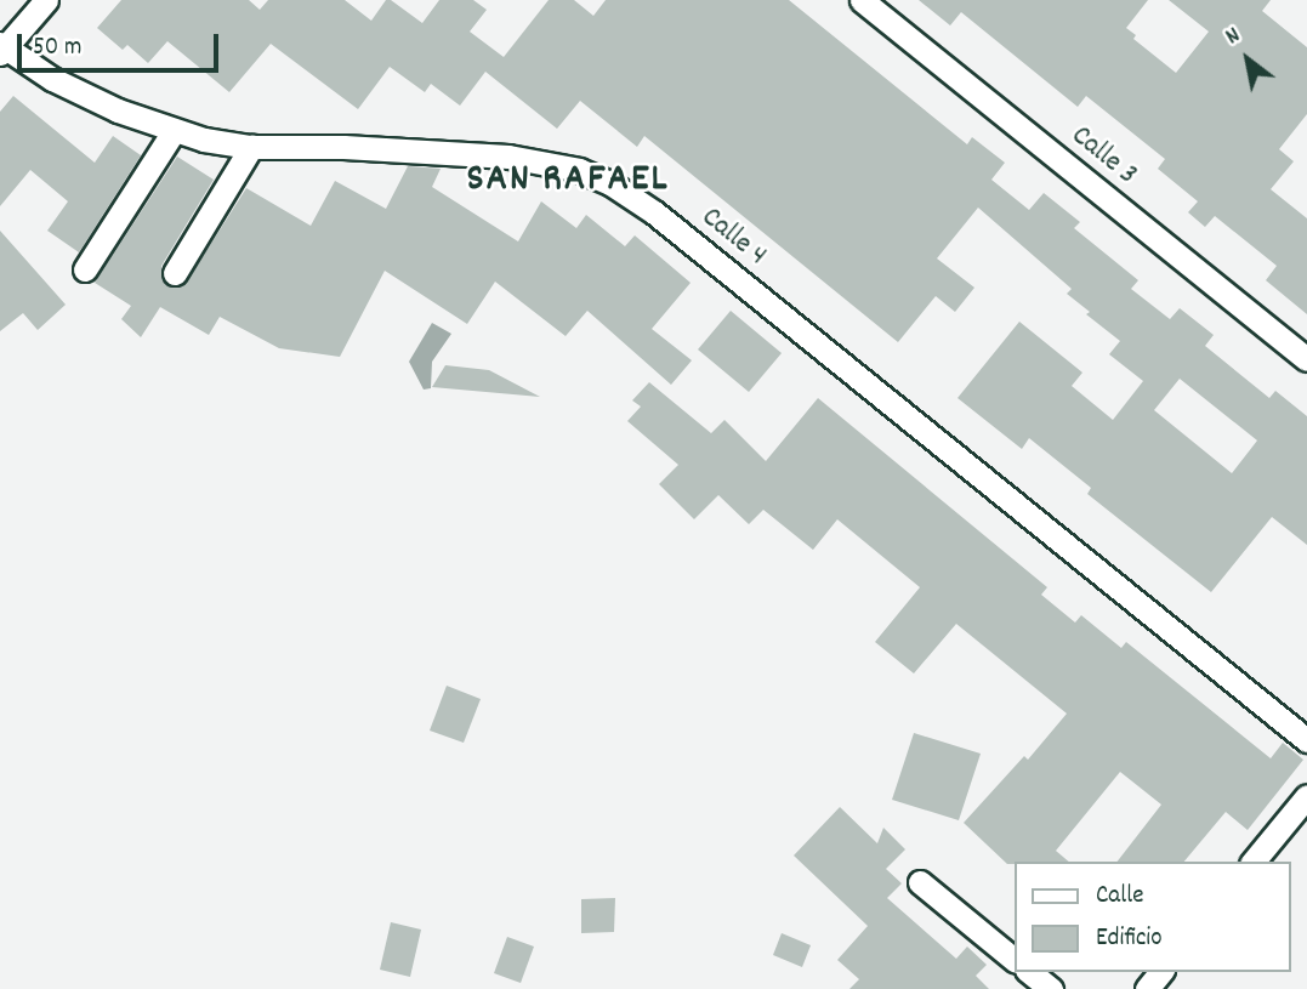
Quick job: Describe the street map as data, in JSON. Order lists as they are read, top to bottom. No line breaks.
{"streets":{"street":["Calle 3","Calle 4"]},"districts":["SAN RAFAEL"],"legend":["Calle","Edificio"],"scale_bar":"50 m","north":"top left"}
